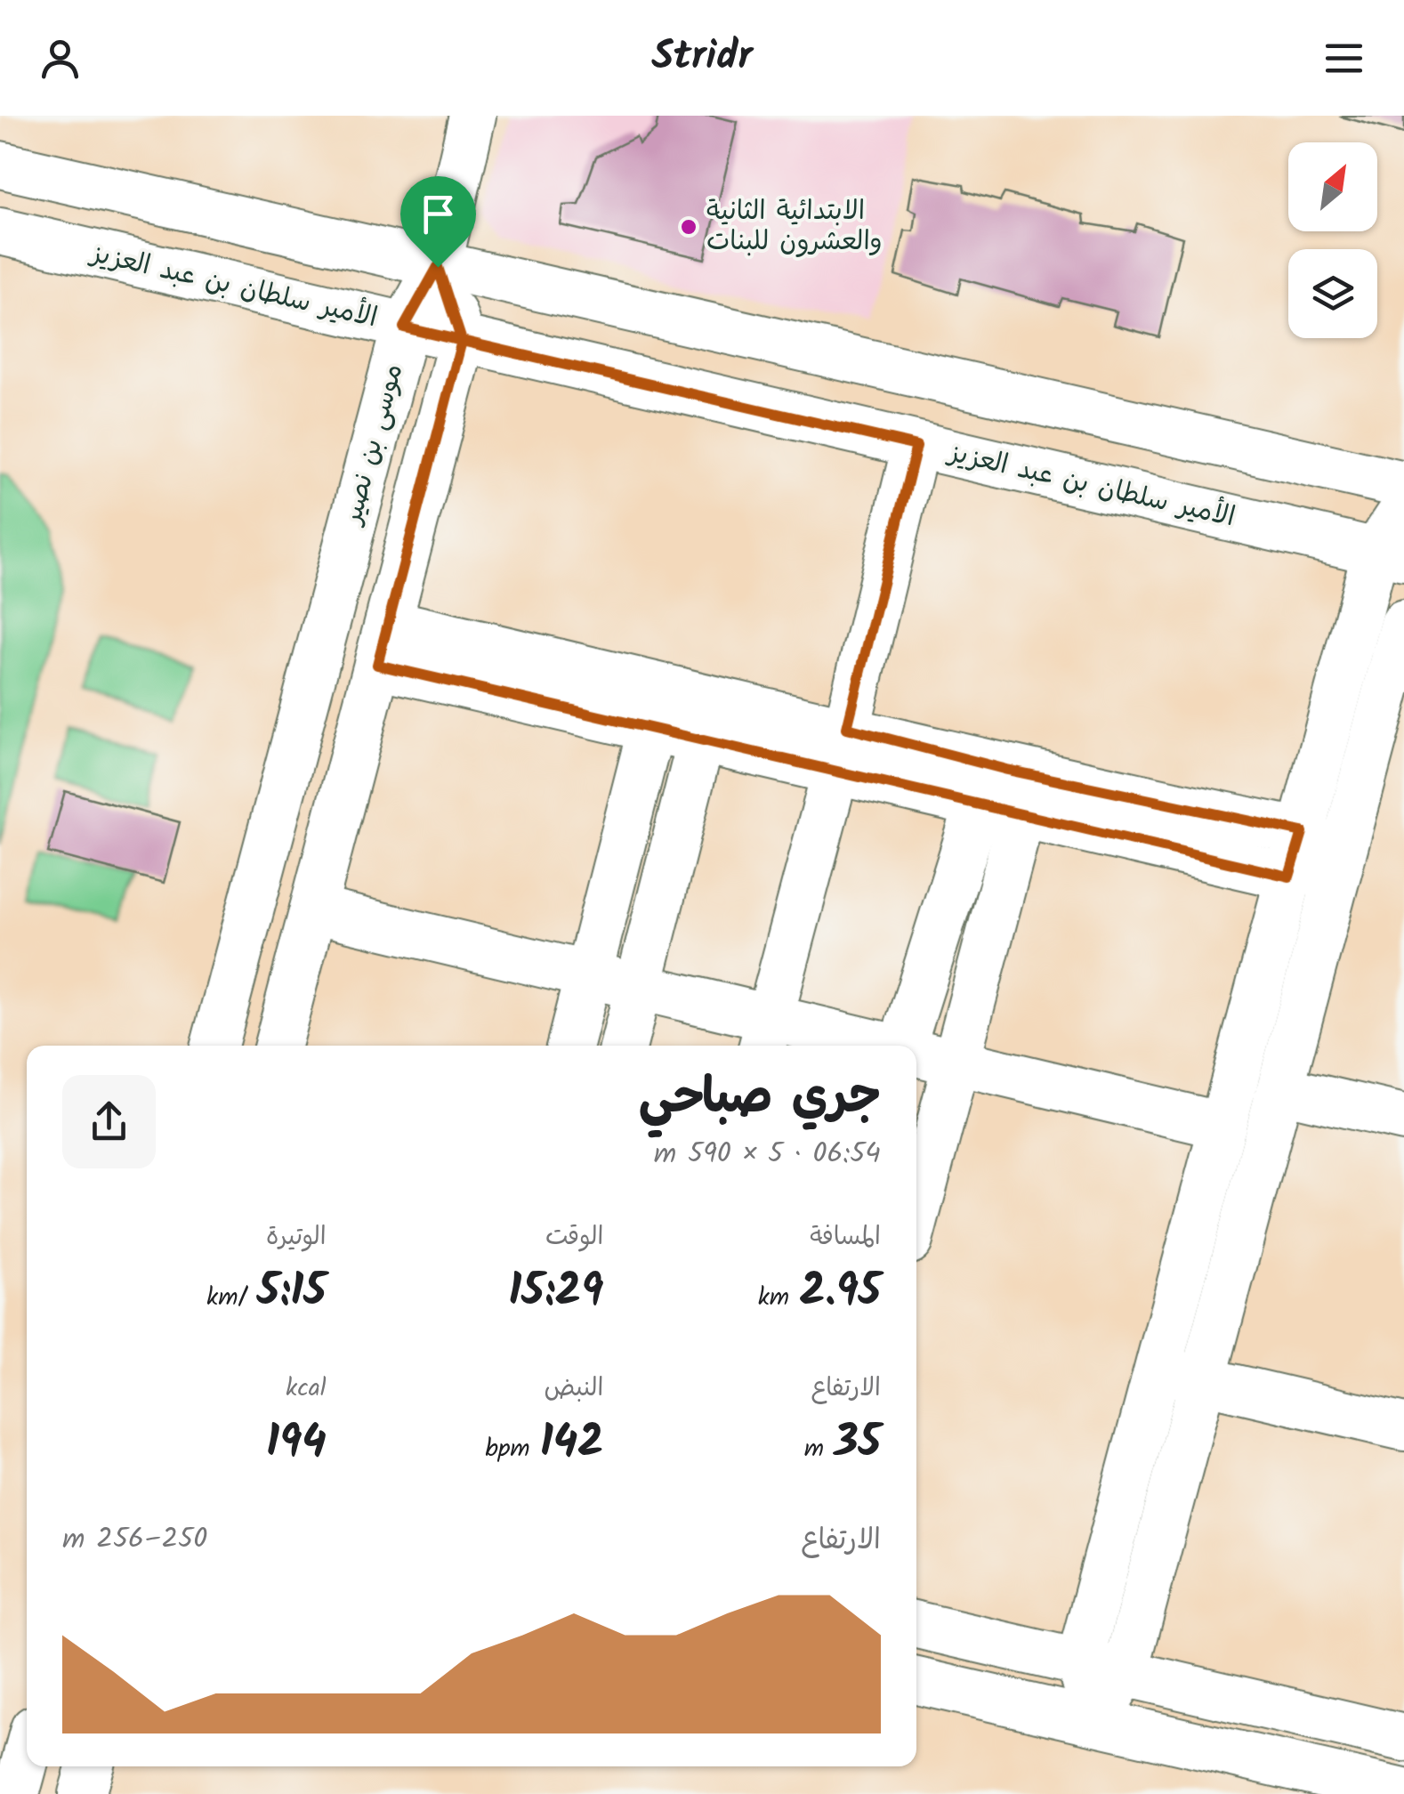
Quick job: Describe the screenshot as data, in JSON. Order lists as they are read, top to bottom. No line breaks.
{"streets":{"street":["الأمير سلطان بن عبد العزيز","موسى بن نصير"]},"crossings":[["الأمير سلطان بن عبد العزيز","موسى بن نصير"]],"places":["الابتدائية الثانية والعشرون للبنات"],"north":"top right","page":{"header":"Stridr","heading":["جري صباحي","06:54 · 5 × 590 m"],"stats":[["المسافة","2.95 km"],["الوقت","15:29"],["الوتيرة","5:15 /km"],["الارتفاع","35 m"],["النبض","142 bpm"],["kcal","194"]],"chart":["الارتفاع","250–256 m"]}}
